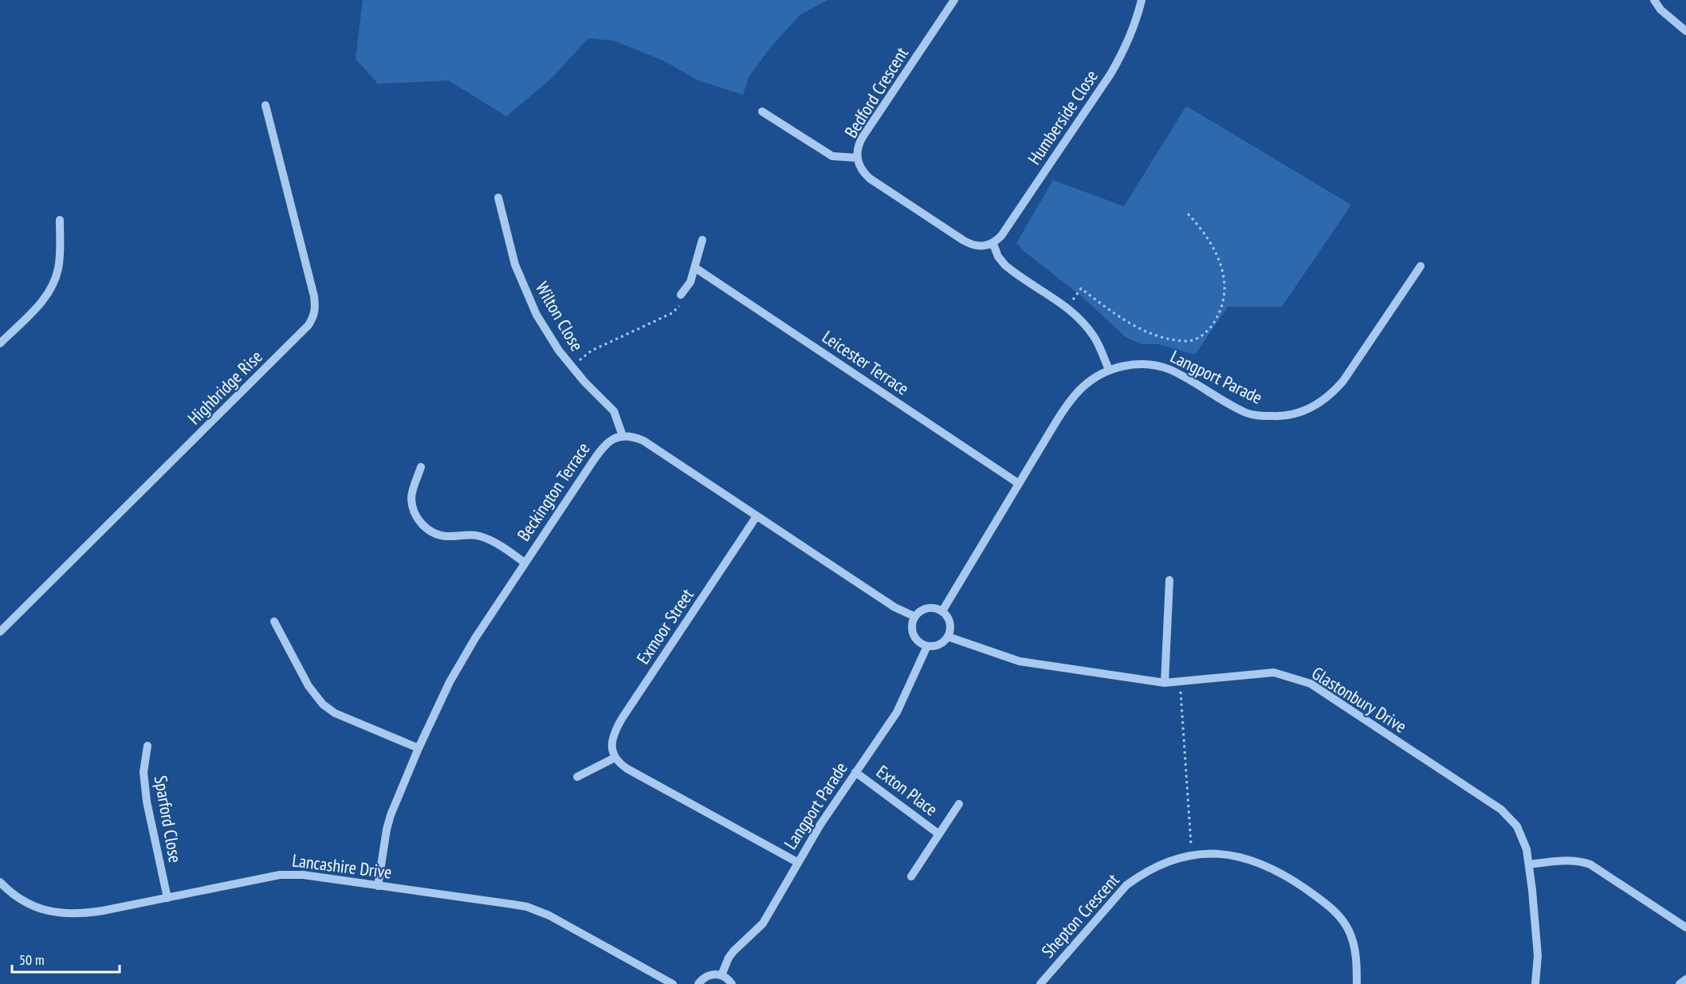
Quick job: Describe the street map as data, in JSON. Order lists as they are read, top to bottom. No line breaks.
{"streets":{"street":["Bedford Crescent","Humberside Close","Wilton Close","Leicester Terrace","Langport Parade","Highbridge Rise","Beckington Terrace","Exmoor Street","Glastonbury Drive","Exton Place","Sparford Close","Lancashire Drive","Shepton Crescent"]},"crossings":[["Bedford Crescent","Humberside Close"],["Wilton Close","Beckington Terrace"],["Leicester Terrace","Langport Parade"],["Langport Parade","Glastonbury Drive"],["Langport Parade","Exton Place"],["Beckington Terrace","Lancashire Drive"],["Sparford Close","Lancashire Drive"]],"scale_bar":"50 m"}
